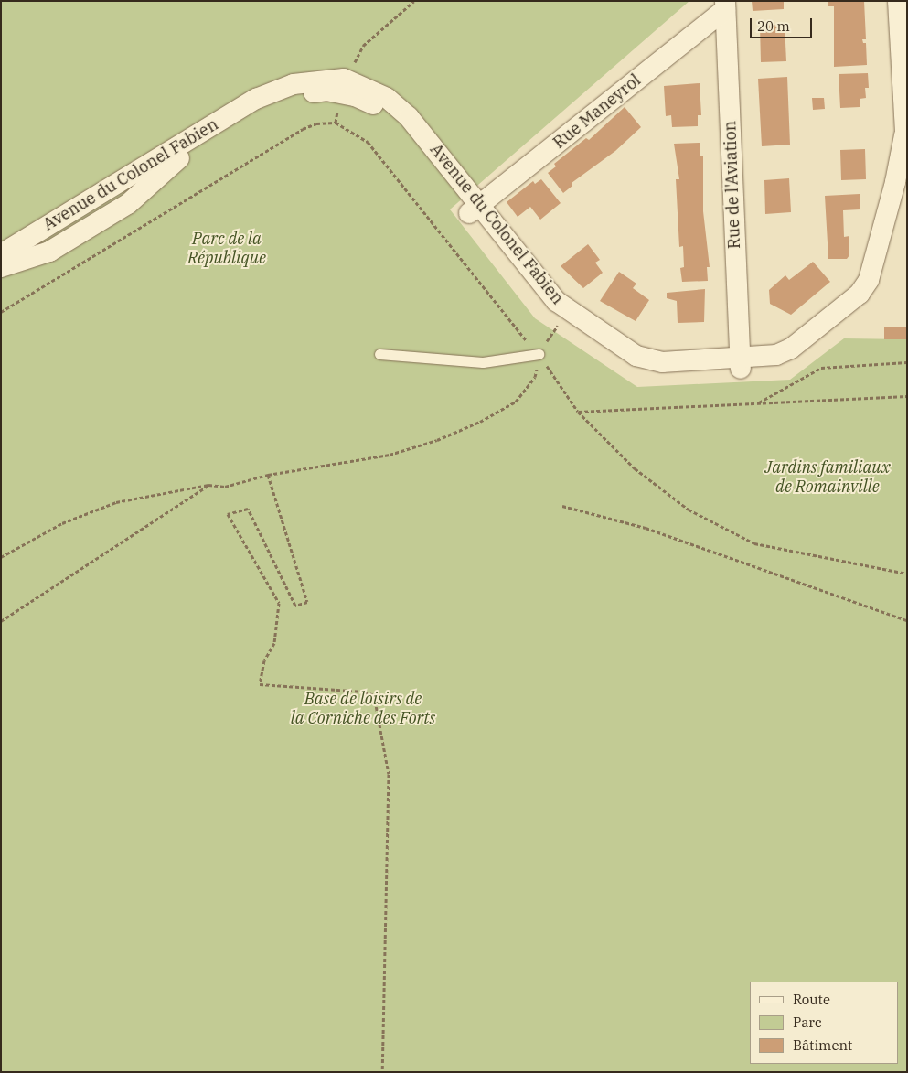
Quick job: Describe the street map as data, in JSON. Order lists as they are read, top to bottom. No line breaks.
{"streets":{"street":["Rue Maneyrol","Avenue du Colonel Fabien","Rue de l'Aviation"]},"crossings":[["Rue Maneyrol","Avenue du Colonel Fabien"],["Rue Maneyrol","Rue de l'Aviation"],["Avenue du Colonel Fabien","Rue de l'Aviation"]],"parks":["Parc de la République","Jardins familiaux de Romainville","Base de loisirs de la Corniche des Forts"],"legend":["Route","Parc","Bâtiment"],"scale_bar":"20 m"}
